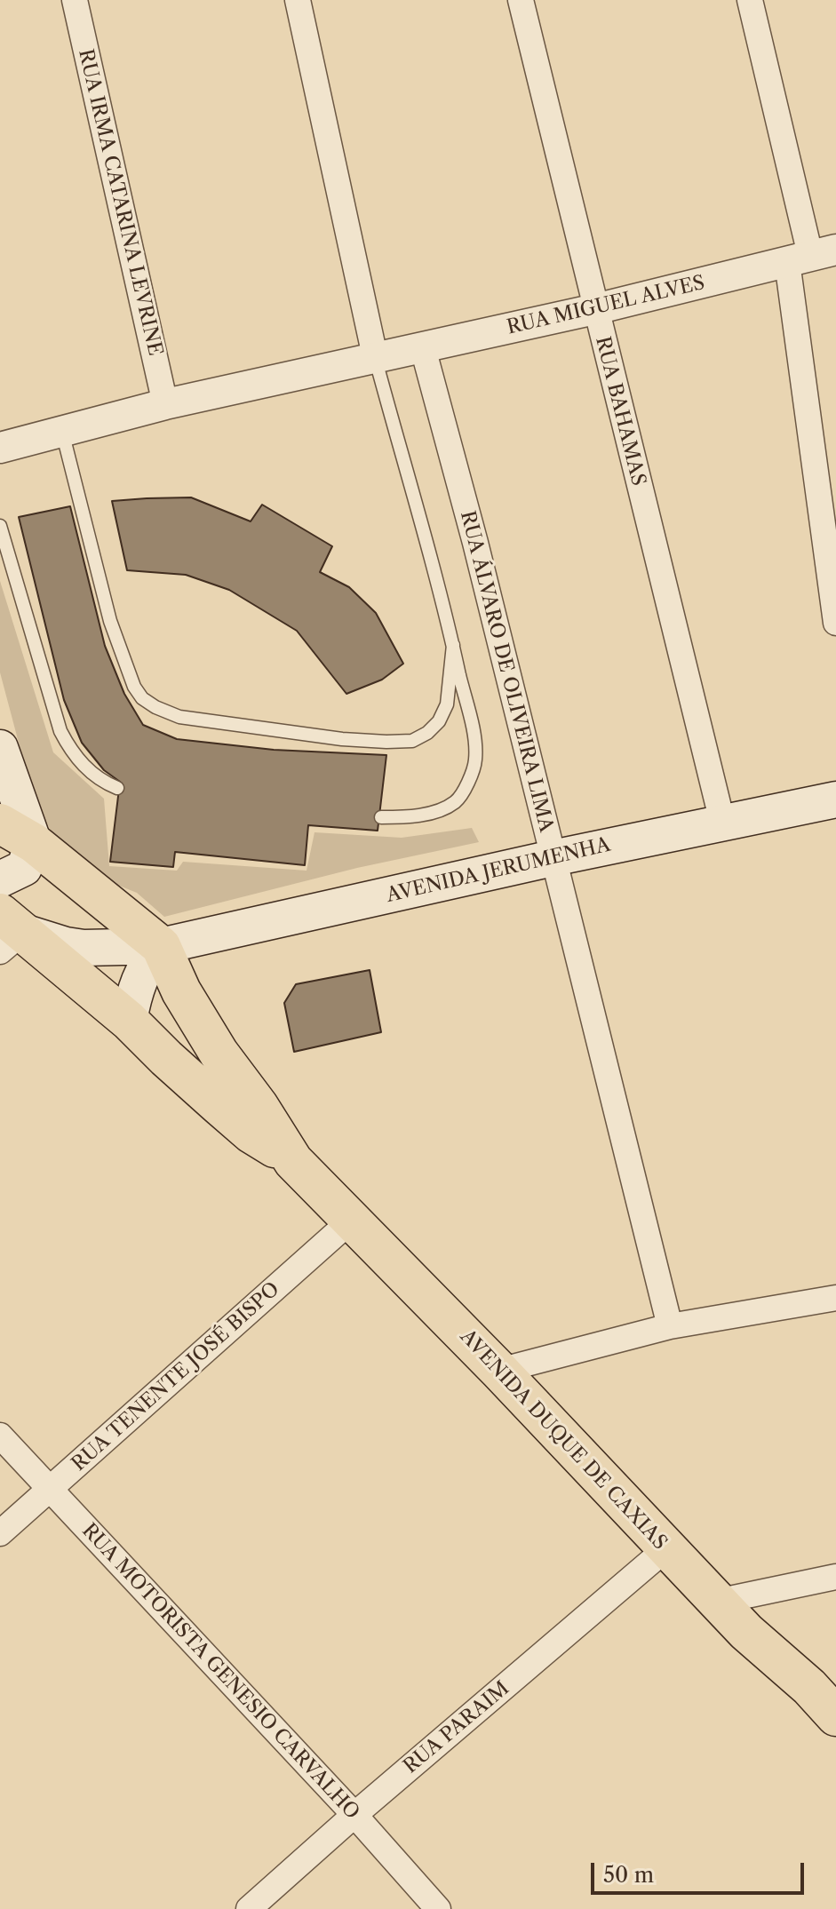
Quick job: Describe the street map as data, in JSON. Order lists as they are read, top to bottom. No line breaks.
{"streets":{"main road":["AVENIDA JERUMENHA","AVENIDA DUQUE DE CAXIAS"],"street":["RUA IRMA CATARINA LEVRINE","RUA MIGUEL ALVES","RUA BAHAMAS","RUA ÁLVARO DE OLIVEIRA LIMA","RUA TENENTE JOSÉ BISPO","RUA MOTORISTA GENESIO CARVALHO","RUA PARAIM"]},"crossings":[["RUA IRMA CATARINA LEVRINE","RUA MIGUEL ALVES"],["RUA MIGUEL ALVES","RUA BAHAMAS"],["RUA MIGUEL ALVES","RUA ÁLVARO DE OLIVEIRA LIMA"],["RUA BAHAMAS","AVENIDA JERUMENHA"],["RUA ÁLVARO DE OLIVEIRA LIMA","AVENIDA JERUMENHA"],["AVENIDA JERUMENHA","AVENIDA DUQUE DE CAXIAS"],["RUA TENENTE JOSÉ BISPO","AVENIDA DUQUE DE CAXIAS"],["RUA TENENTE JOSÉ BISPO","RUA MOTORISTA GENESIO CARVALHO"],["AVENIDA DUQUE DE CAXIAS","RUA PARAIM"],["RUA MOTORISTA GENESIO CARVALHO","RUA PARAIM"]],"scale_bar":"50 m"}
